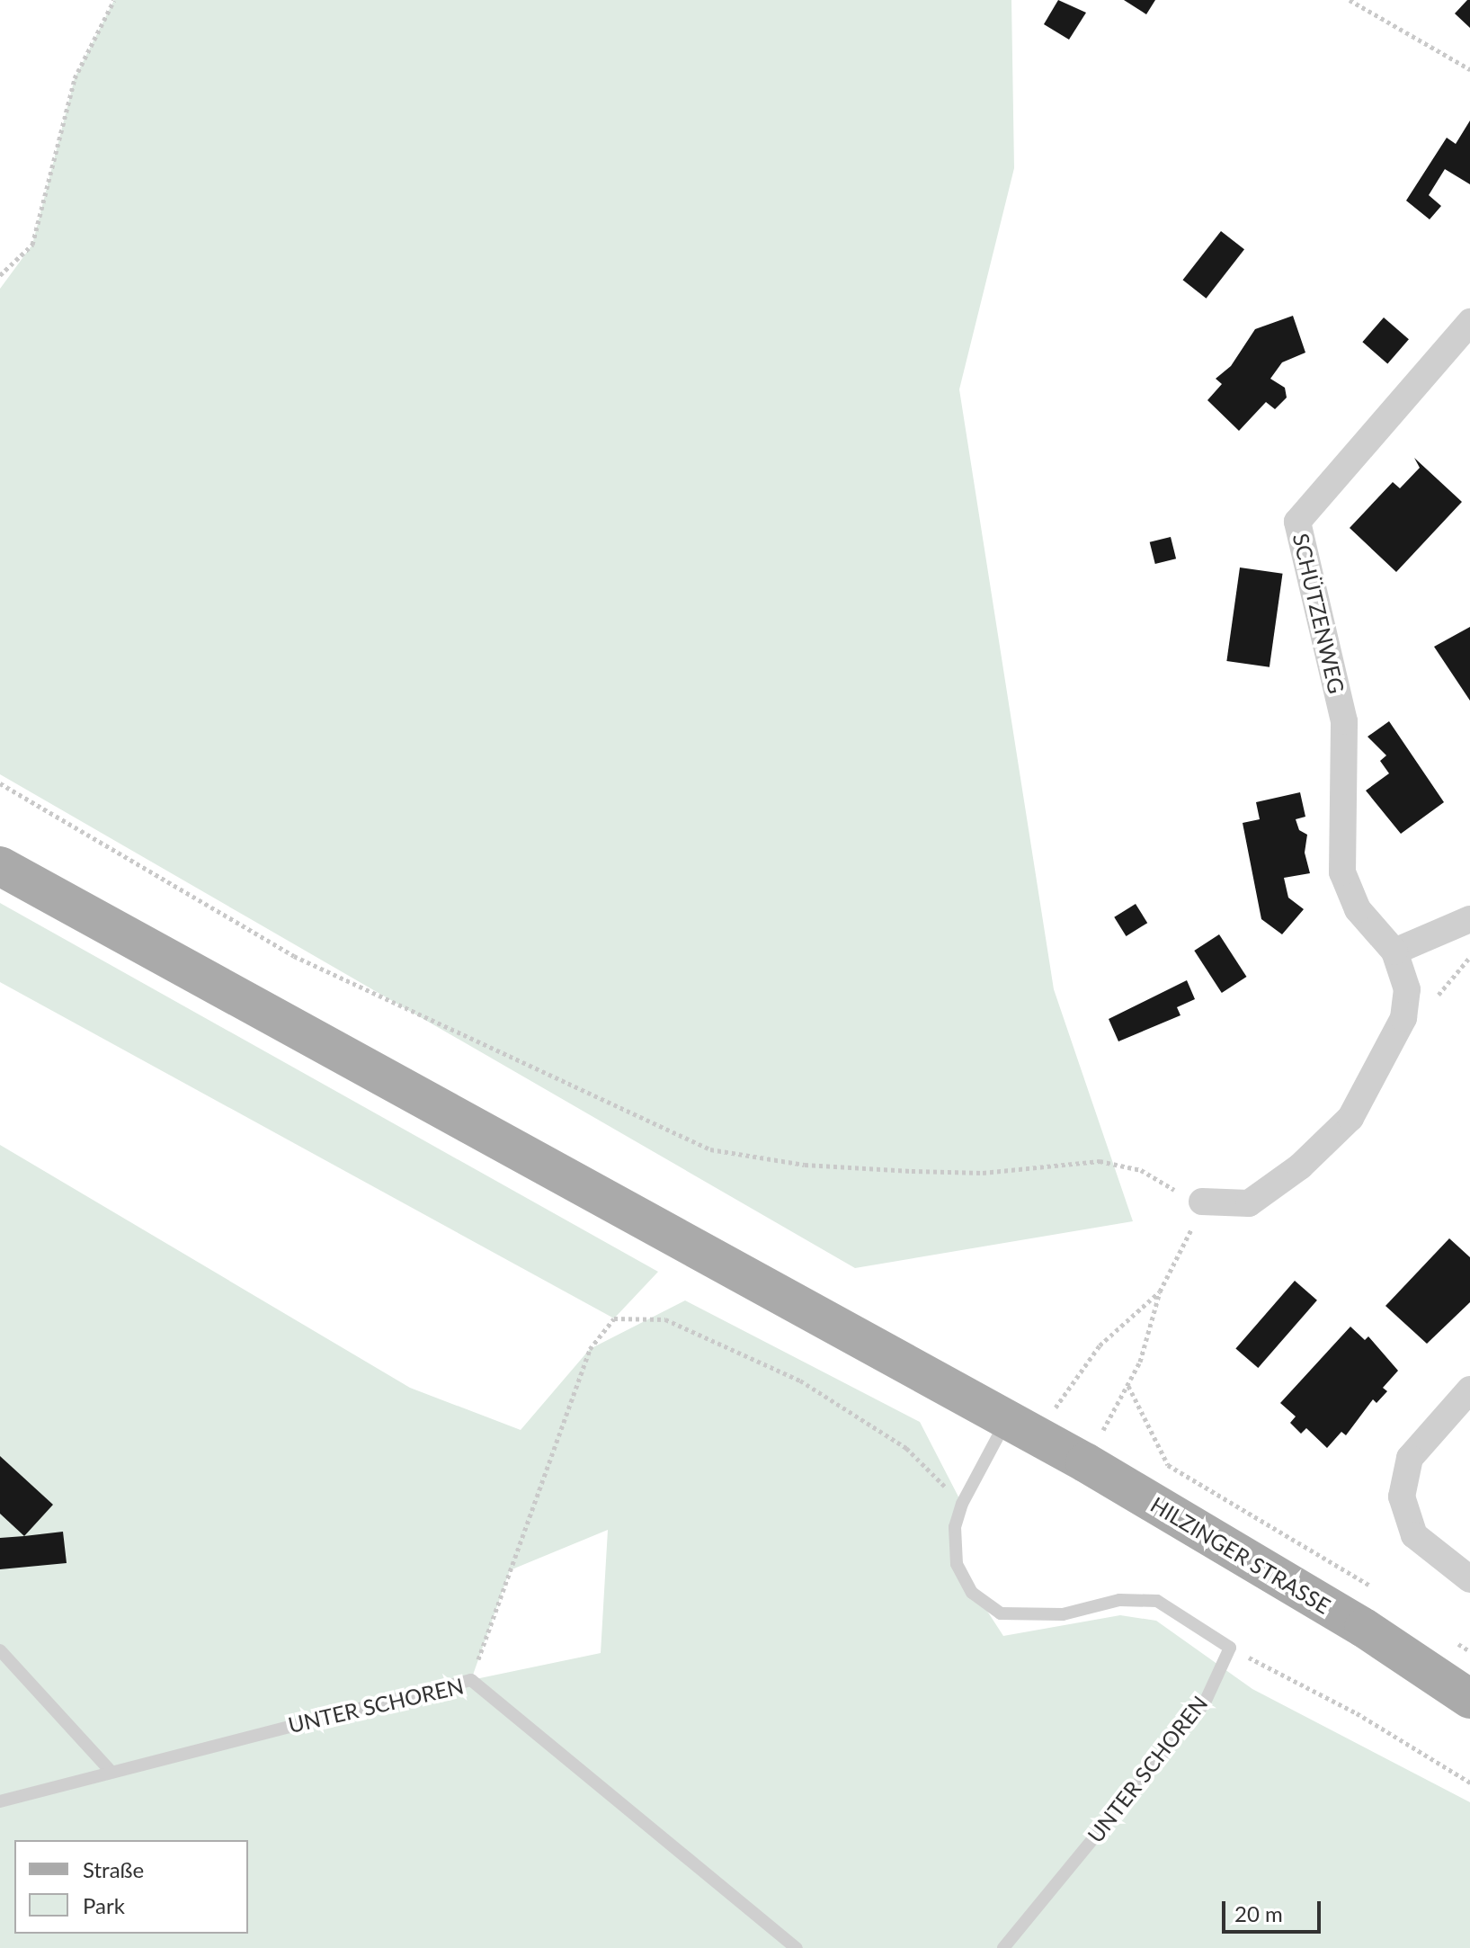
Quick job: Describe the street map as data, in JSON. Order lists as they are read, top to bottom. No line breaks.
{"streets":{"main road":["HILZINGER STRASSE"],"street":["SCHÜTZENWEG"],"lane":["UNTER SCHOREN"]},"legend":["Straße","Park"],"scale_bar":"20 m"}
